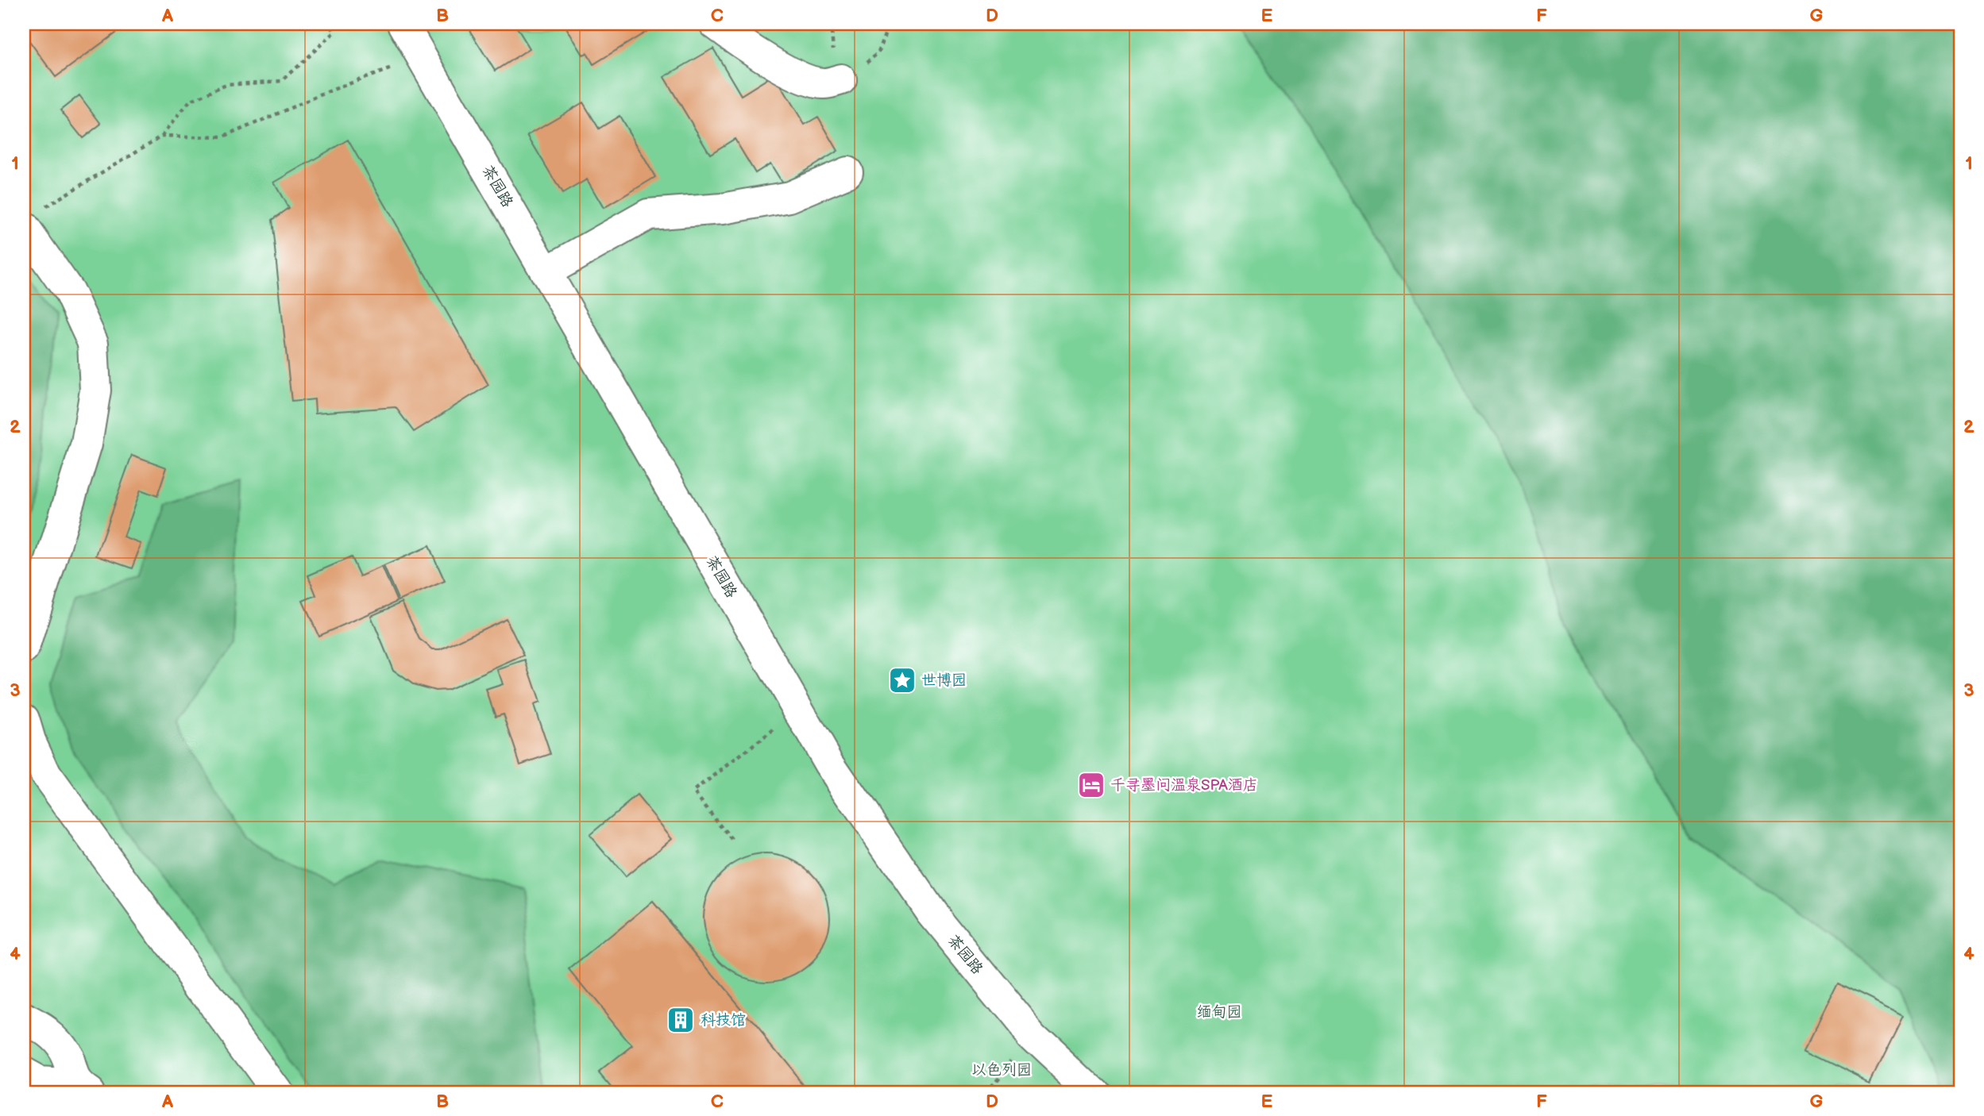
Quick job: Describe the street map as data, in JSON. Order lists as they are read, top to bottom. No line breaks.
{"streets":{"lane":["茶园路"]},"parks":["缅甸园","以色列园"],"places":{"place":["世博园"],"hotel":["千寻墨问温泉SPA酒店"],"building":["科技馆"]},"grid":{"columns":["A","B","C","D","E","F","G"],"rows":["1","2","3","4"]}}
